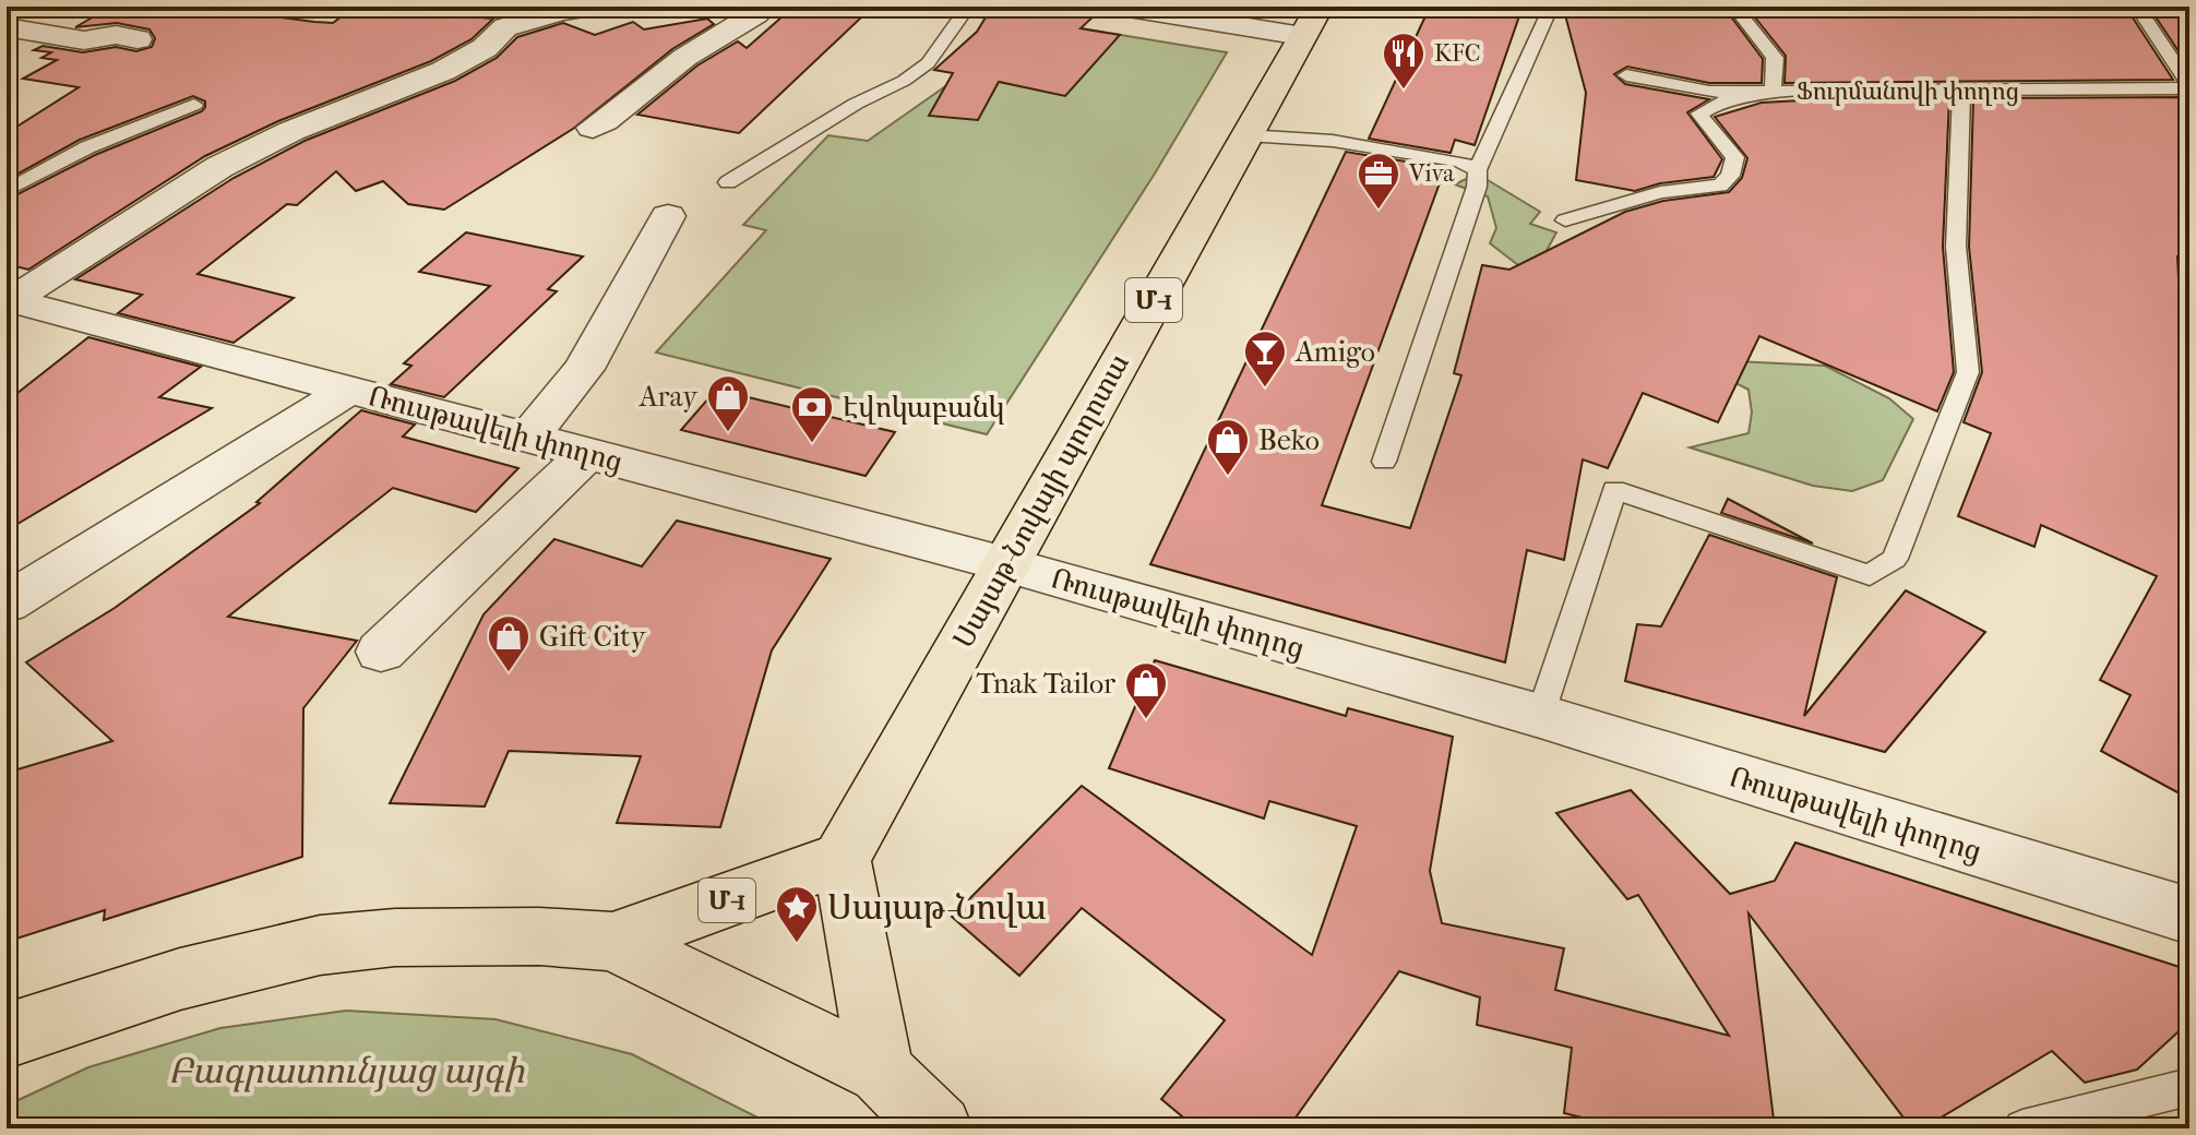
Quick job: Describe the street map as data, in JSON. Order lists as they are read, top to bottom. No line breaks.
{"streets":{"highway":["Մ-1","Սայաթ-Նովայի պողոտա"],"street":["Ռուսթավելի փողոց"],"lane":["Ֆուրմանովի փողոց"]},"crossings":[["Մ-1","Սայաթ-Նովայի պողոտա"],["Ռուսթավելի փողոց","Սայաթ-Նովայի պողոտա"]],"parks":["Բագրատունյաց այգի"],"places":{"restaurant":["KFC"],"office":["Viva"],"bar":["Amigo"],"shop":["Aray","Beko","Gift City","Tnak Tailor"],"bank":["Էվոկաբանկ"],"place":["Սայաթ-Նովա"]}}
